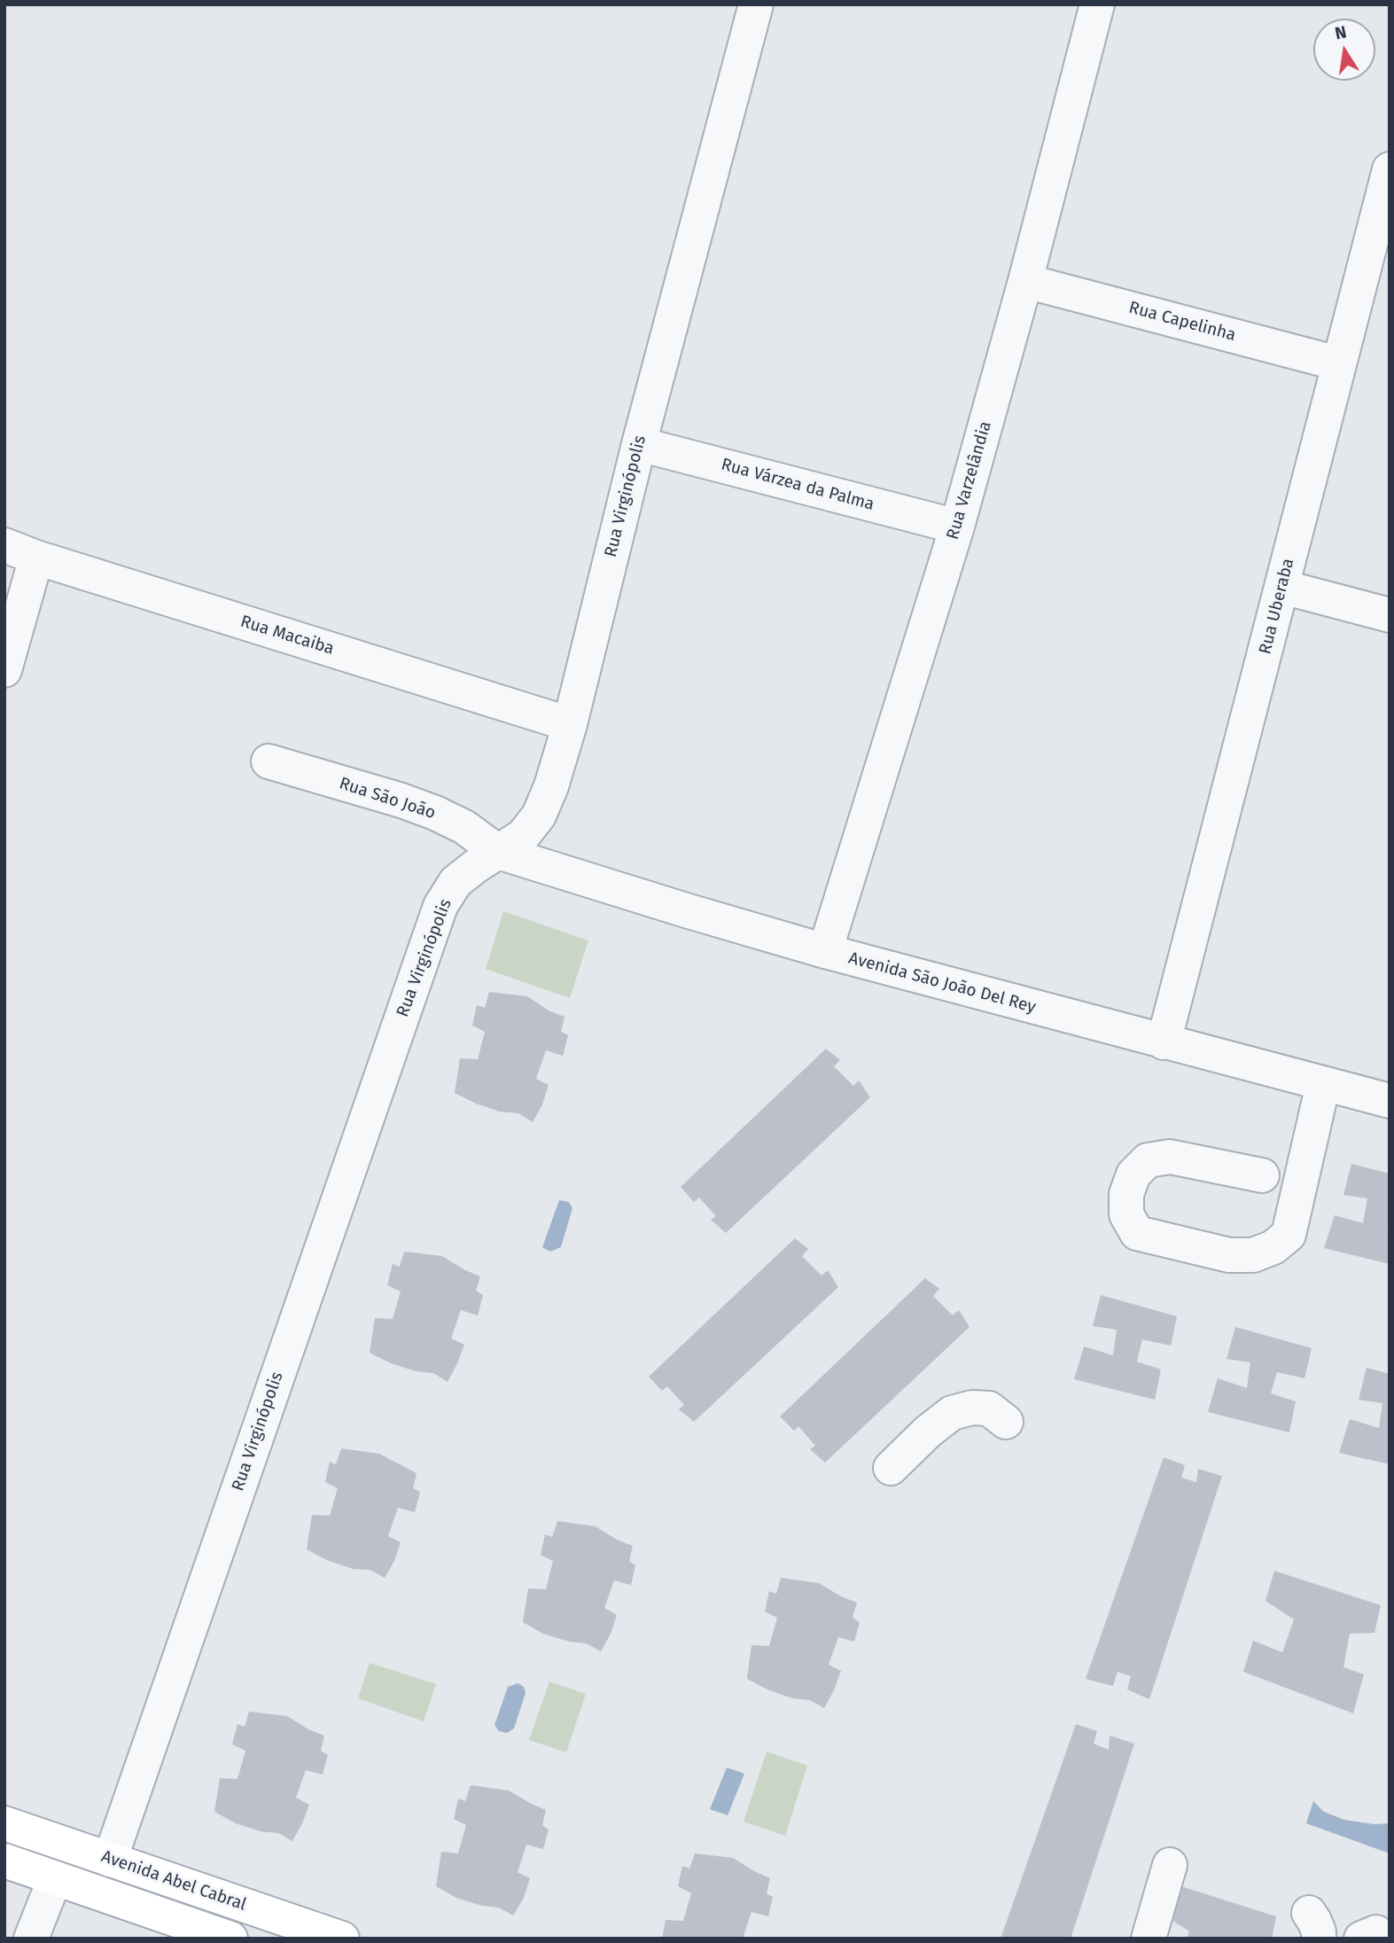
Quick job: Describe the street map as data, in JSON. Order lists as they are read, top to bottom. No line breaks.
{"streets":{"main road":["Avenida Abel Cabral"],"street":["Rua Capelinha","Rua Varzelândia","Rua Várzea da Palma","Rua Virginópolis","Rua Uberaba","Rua Macaiba","Rua São João","Avenida São João Del Rey"]},"crossings":[["Rua Capelinha","Rua Varzelândia"],["Rua Capelinha","Rua Uberaba"],["Rua Varzelândia","Rua Várzea da Palma"],["Rua Varzelândia","Avenida São João Del Rey"],["Rua Várzea da Palma","Rua Virginópolis"],["Rua Virginópolis","Rua Macaiba"],["Rua Virginópolis","Rua São João"],["Rua Virginópolis","Avenida São João Del Rey"],["Rua Virginópolis","Avenida Abel Cabral"],["Rua Uberaba","Avenida São João Del Rey"],["Rua São João","Avenida São João Del Rey"]],"north":"top"}
